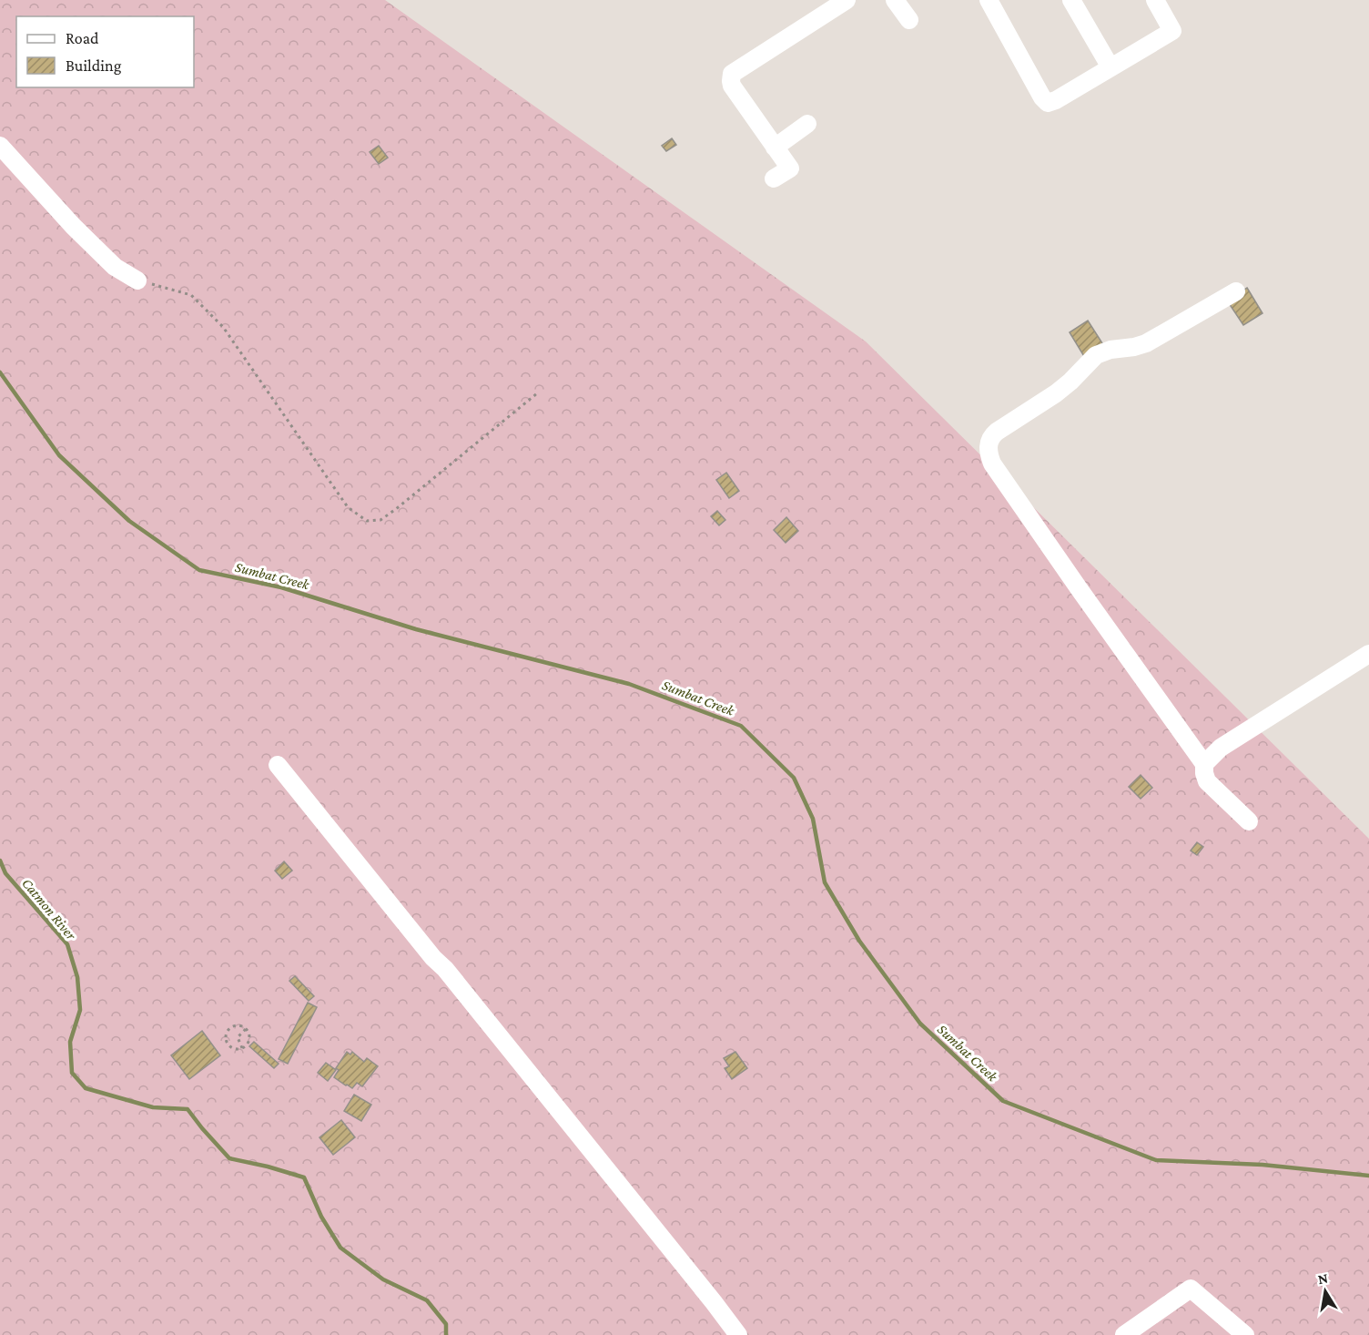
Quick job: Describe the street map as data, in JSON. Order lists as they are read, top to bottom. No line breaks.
{"water":["Sumbat Creek","Catmon River"],"legend":["Road","Building"],"north":"top"}
